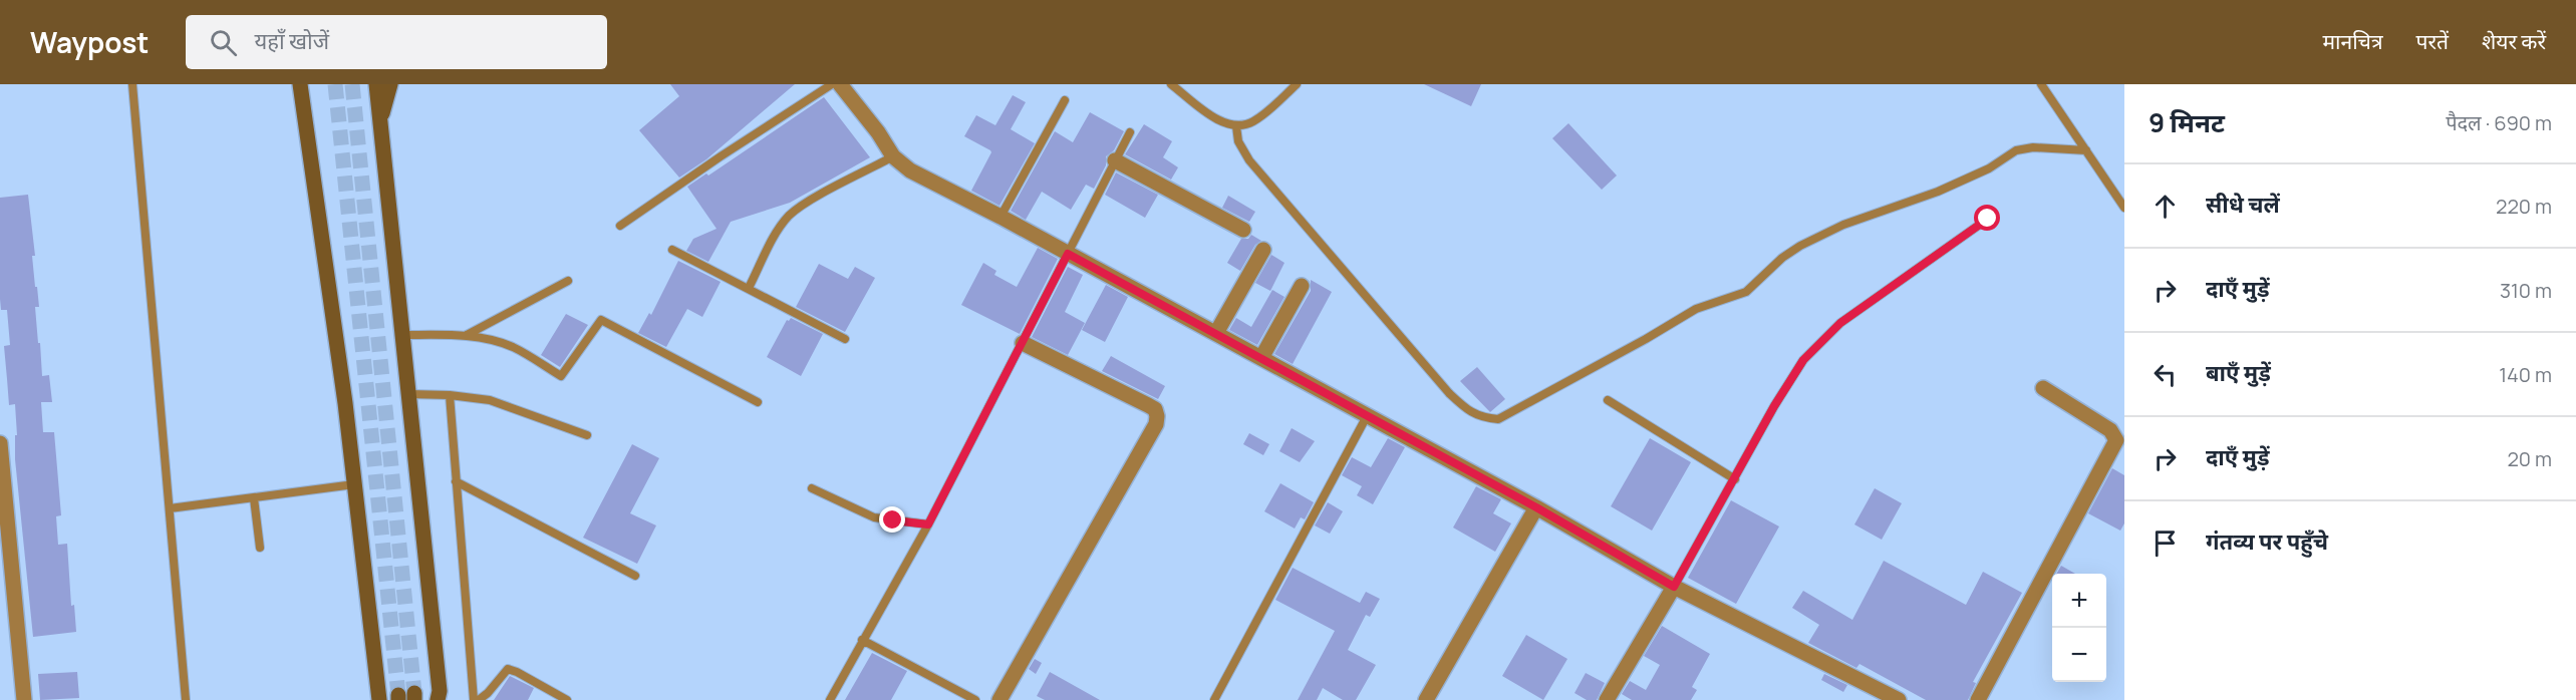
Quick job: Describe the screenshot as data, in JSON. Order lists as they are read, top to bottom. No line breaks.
{"page":{"header":"Waypost","search":"यहाँ खोजें","nav":["मानचित्र","परतें","शेयर करें"],"heading":["9 मिनट","पैदल · 690 m"],"list":[["सीधे चलें","220 m"],["दाएँ मुड़ें","310 m"],["बाएँ मुड़ें","140 m"],["दाएँ मुड़ें","20 m"],"गंतव्य पर पहुँचे"],"map_buttons":["+","−"]}}
